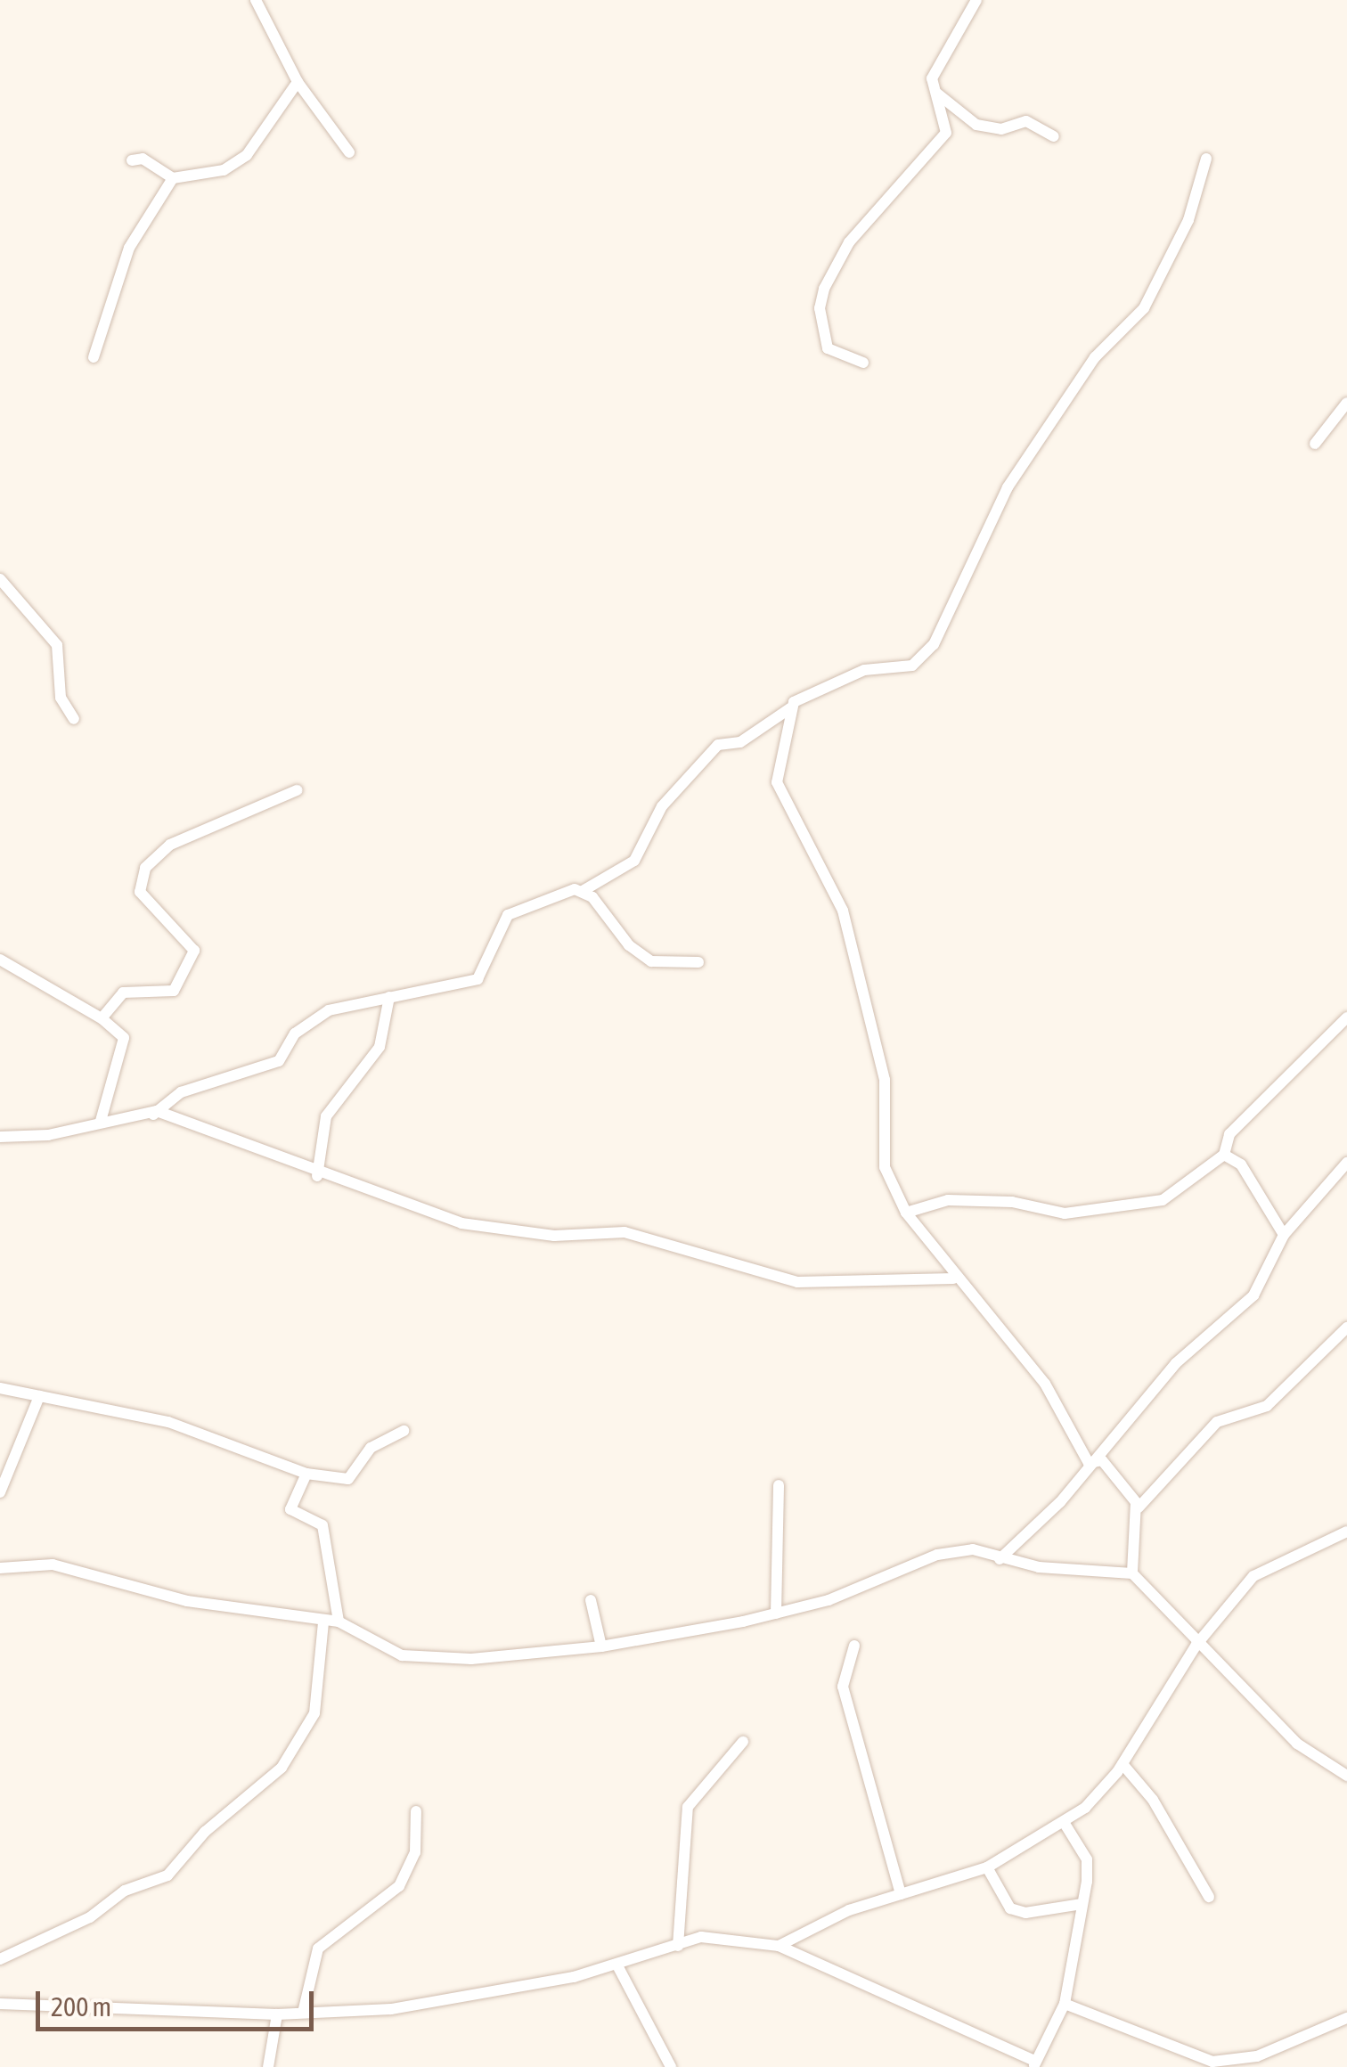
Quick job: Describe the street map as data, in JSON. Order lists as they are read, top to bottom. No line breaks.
{"scale_bar":"200 m"}
